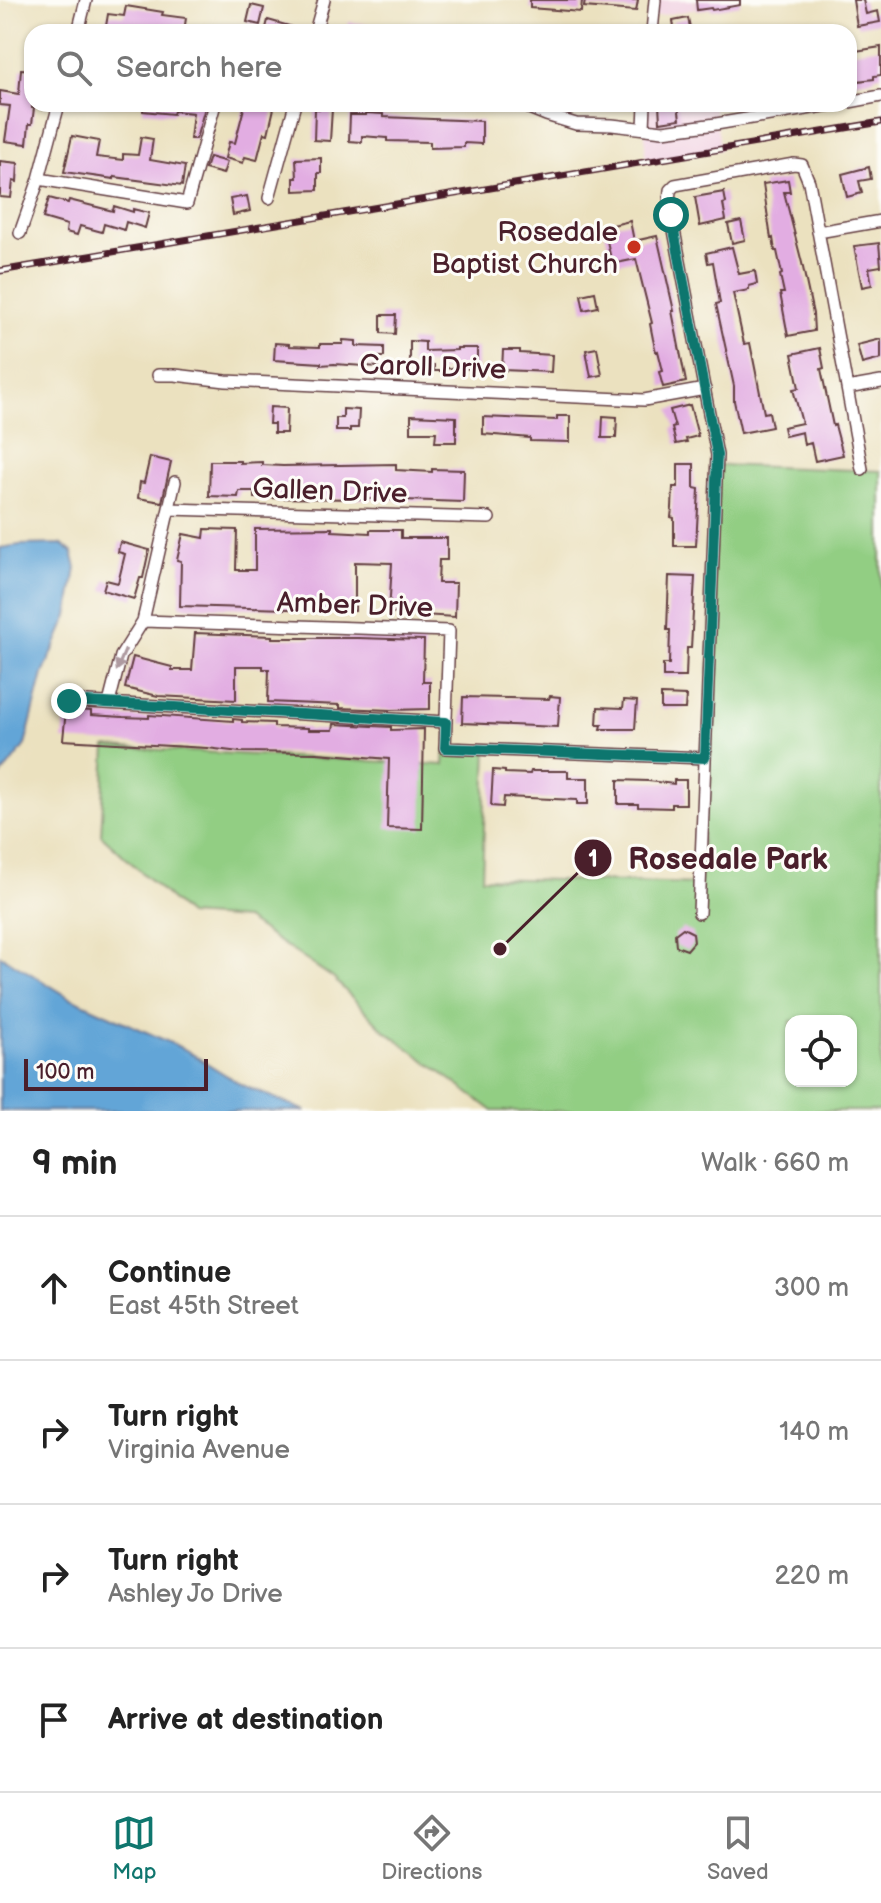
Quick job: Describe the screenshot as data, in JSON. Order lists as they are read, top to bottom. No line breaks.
{"streets":{"street":["Caroll Drive","Gallen Drive","Amber Drive"]},"places":["Rosedale Baptist Church","Rosedale Park"],"scale_bar":"100 m","page":{"search":"Search here","scale":"100 m","heading":["9 min","Walk · 660 m"],"list":[["Continue","East 45th Street","300 m"],["Turn right","Virginia Avenue","140 m"],["Turn right","Ashley Jo Drive","220 m"],"Arrive at destination"],"nav":["Map","Directions","Saved"]}}
